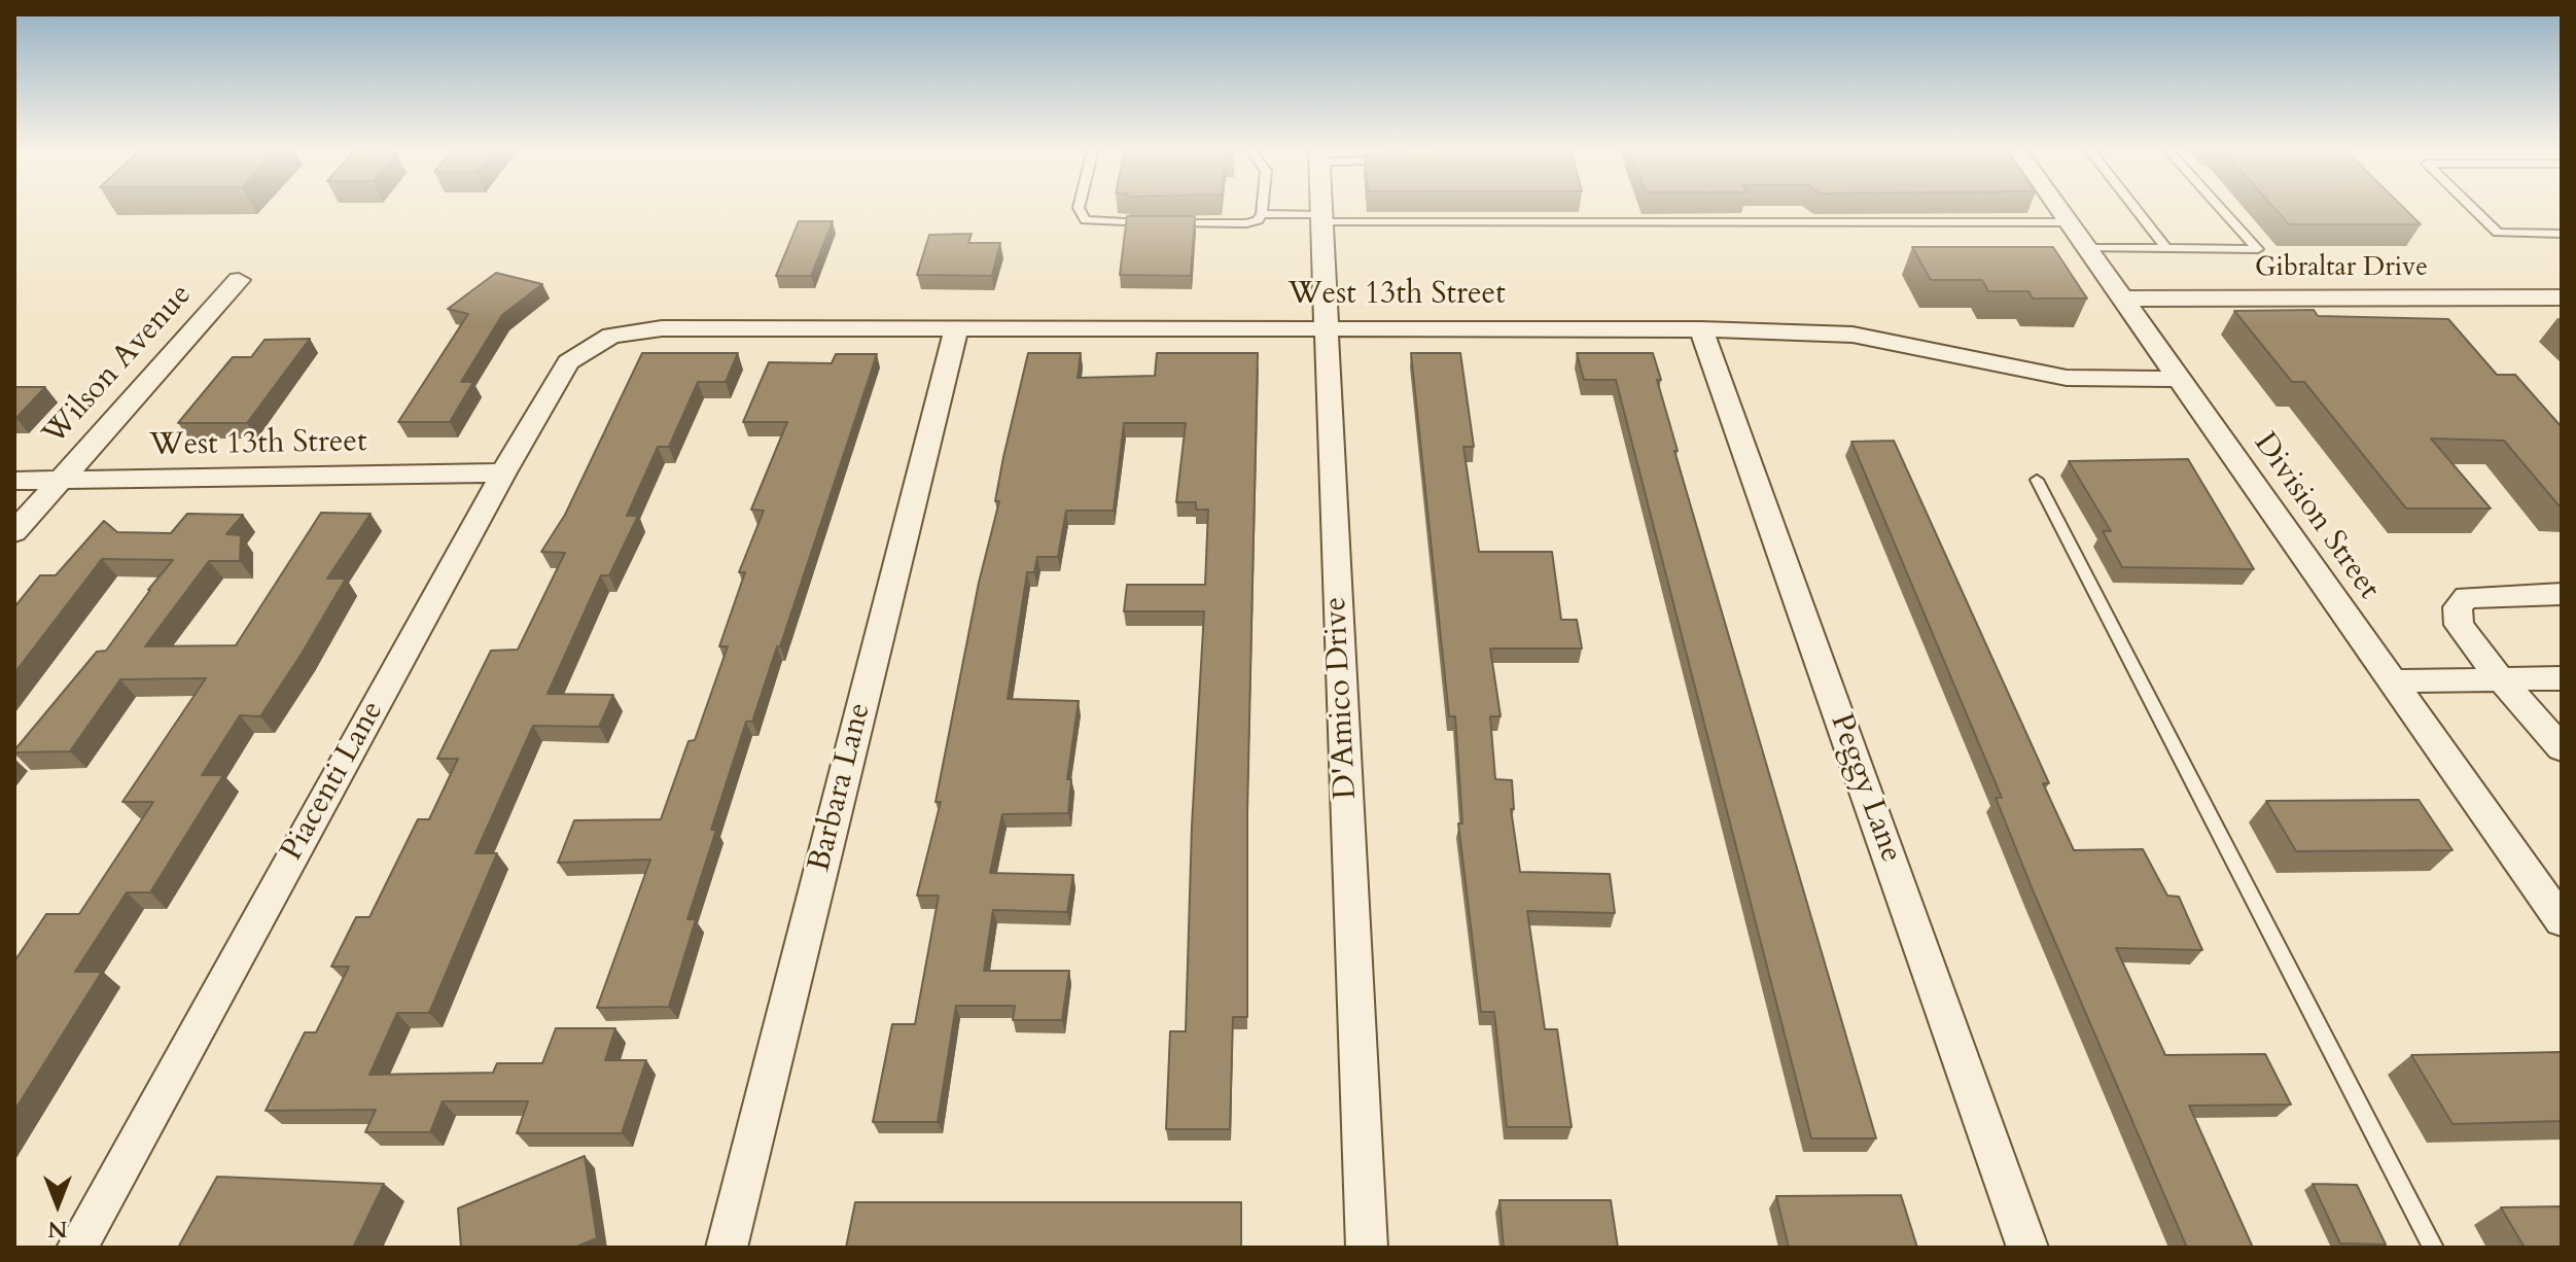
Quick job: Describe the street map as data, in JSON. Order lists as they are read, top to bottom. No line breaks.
{"streets":{"street":["Gibraltar Drive","West 13th Street","Wilson Avenue","Division Street","D'Amico Drive","Piacenti Lane","Barbara Lane","Peggy Lane"]},"crossings":[["Gibraltar Drive","Division Street"],["West 13th Street","Wilson Avenue"],["West 13th Street","Division Street"],["West 13th Street","D'Amico Drive"],["West 13th Street","Piacenti Lane"],["West 13th Street","Barbara Lane"],["West 13th Street","Peggy Lane"]],"north":"bottom"}
